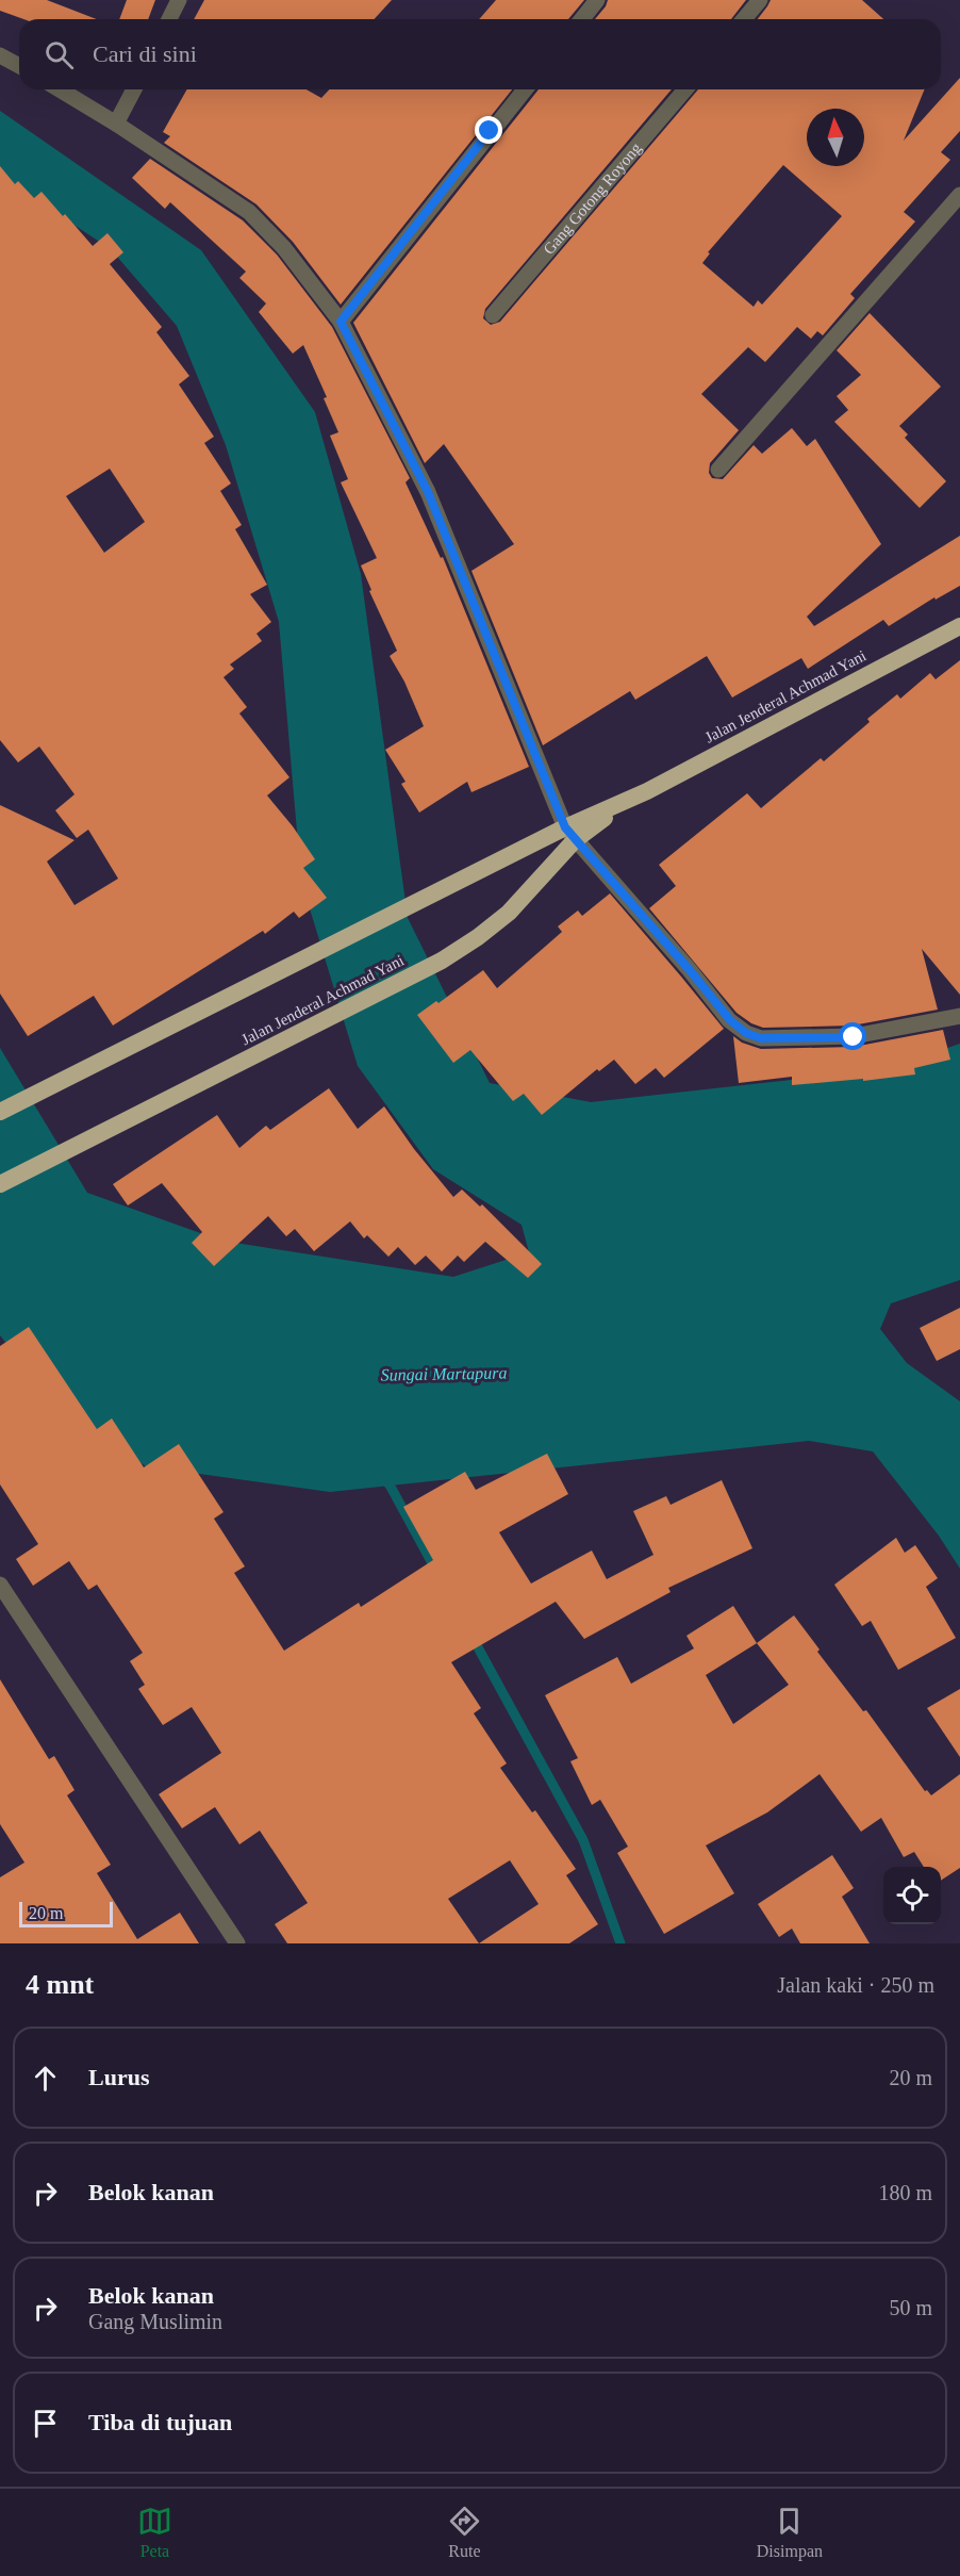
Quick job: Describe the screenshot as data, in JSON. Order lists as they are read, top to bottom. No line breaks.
{"streets":{"highway":["Jalan Jenderal Achmad Yani"],"street":["Gang Gotong Royong"]},"water":["Sungai Martapura"],"scale_bar":"20 m","north":"top","page":{"search":"Cari di sini","scale":"20 m","heading":["4 mnt","Jalan kaki · 250 m"],"list":[["Lurus","20 m"],["Belok kanan","180 m"],["Belok kanan","Gang Muslimin","50 m"],"Tiba di tujuan"],"nav":["Peta","Rute","Disimpan"]}}
